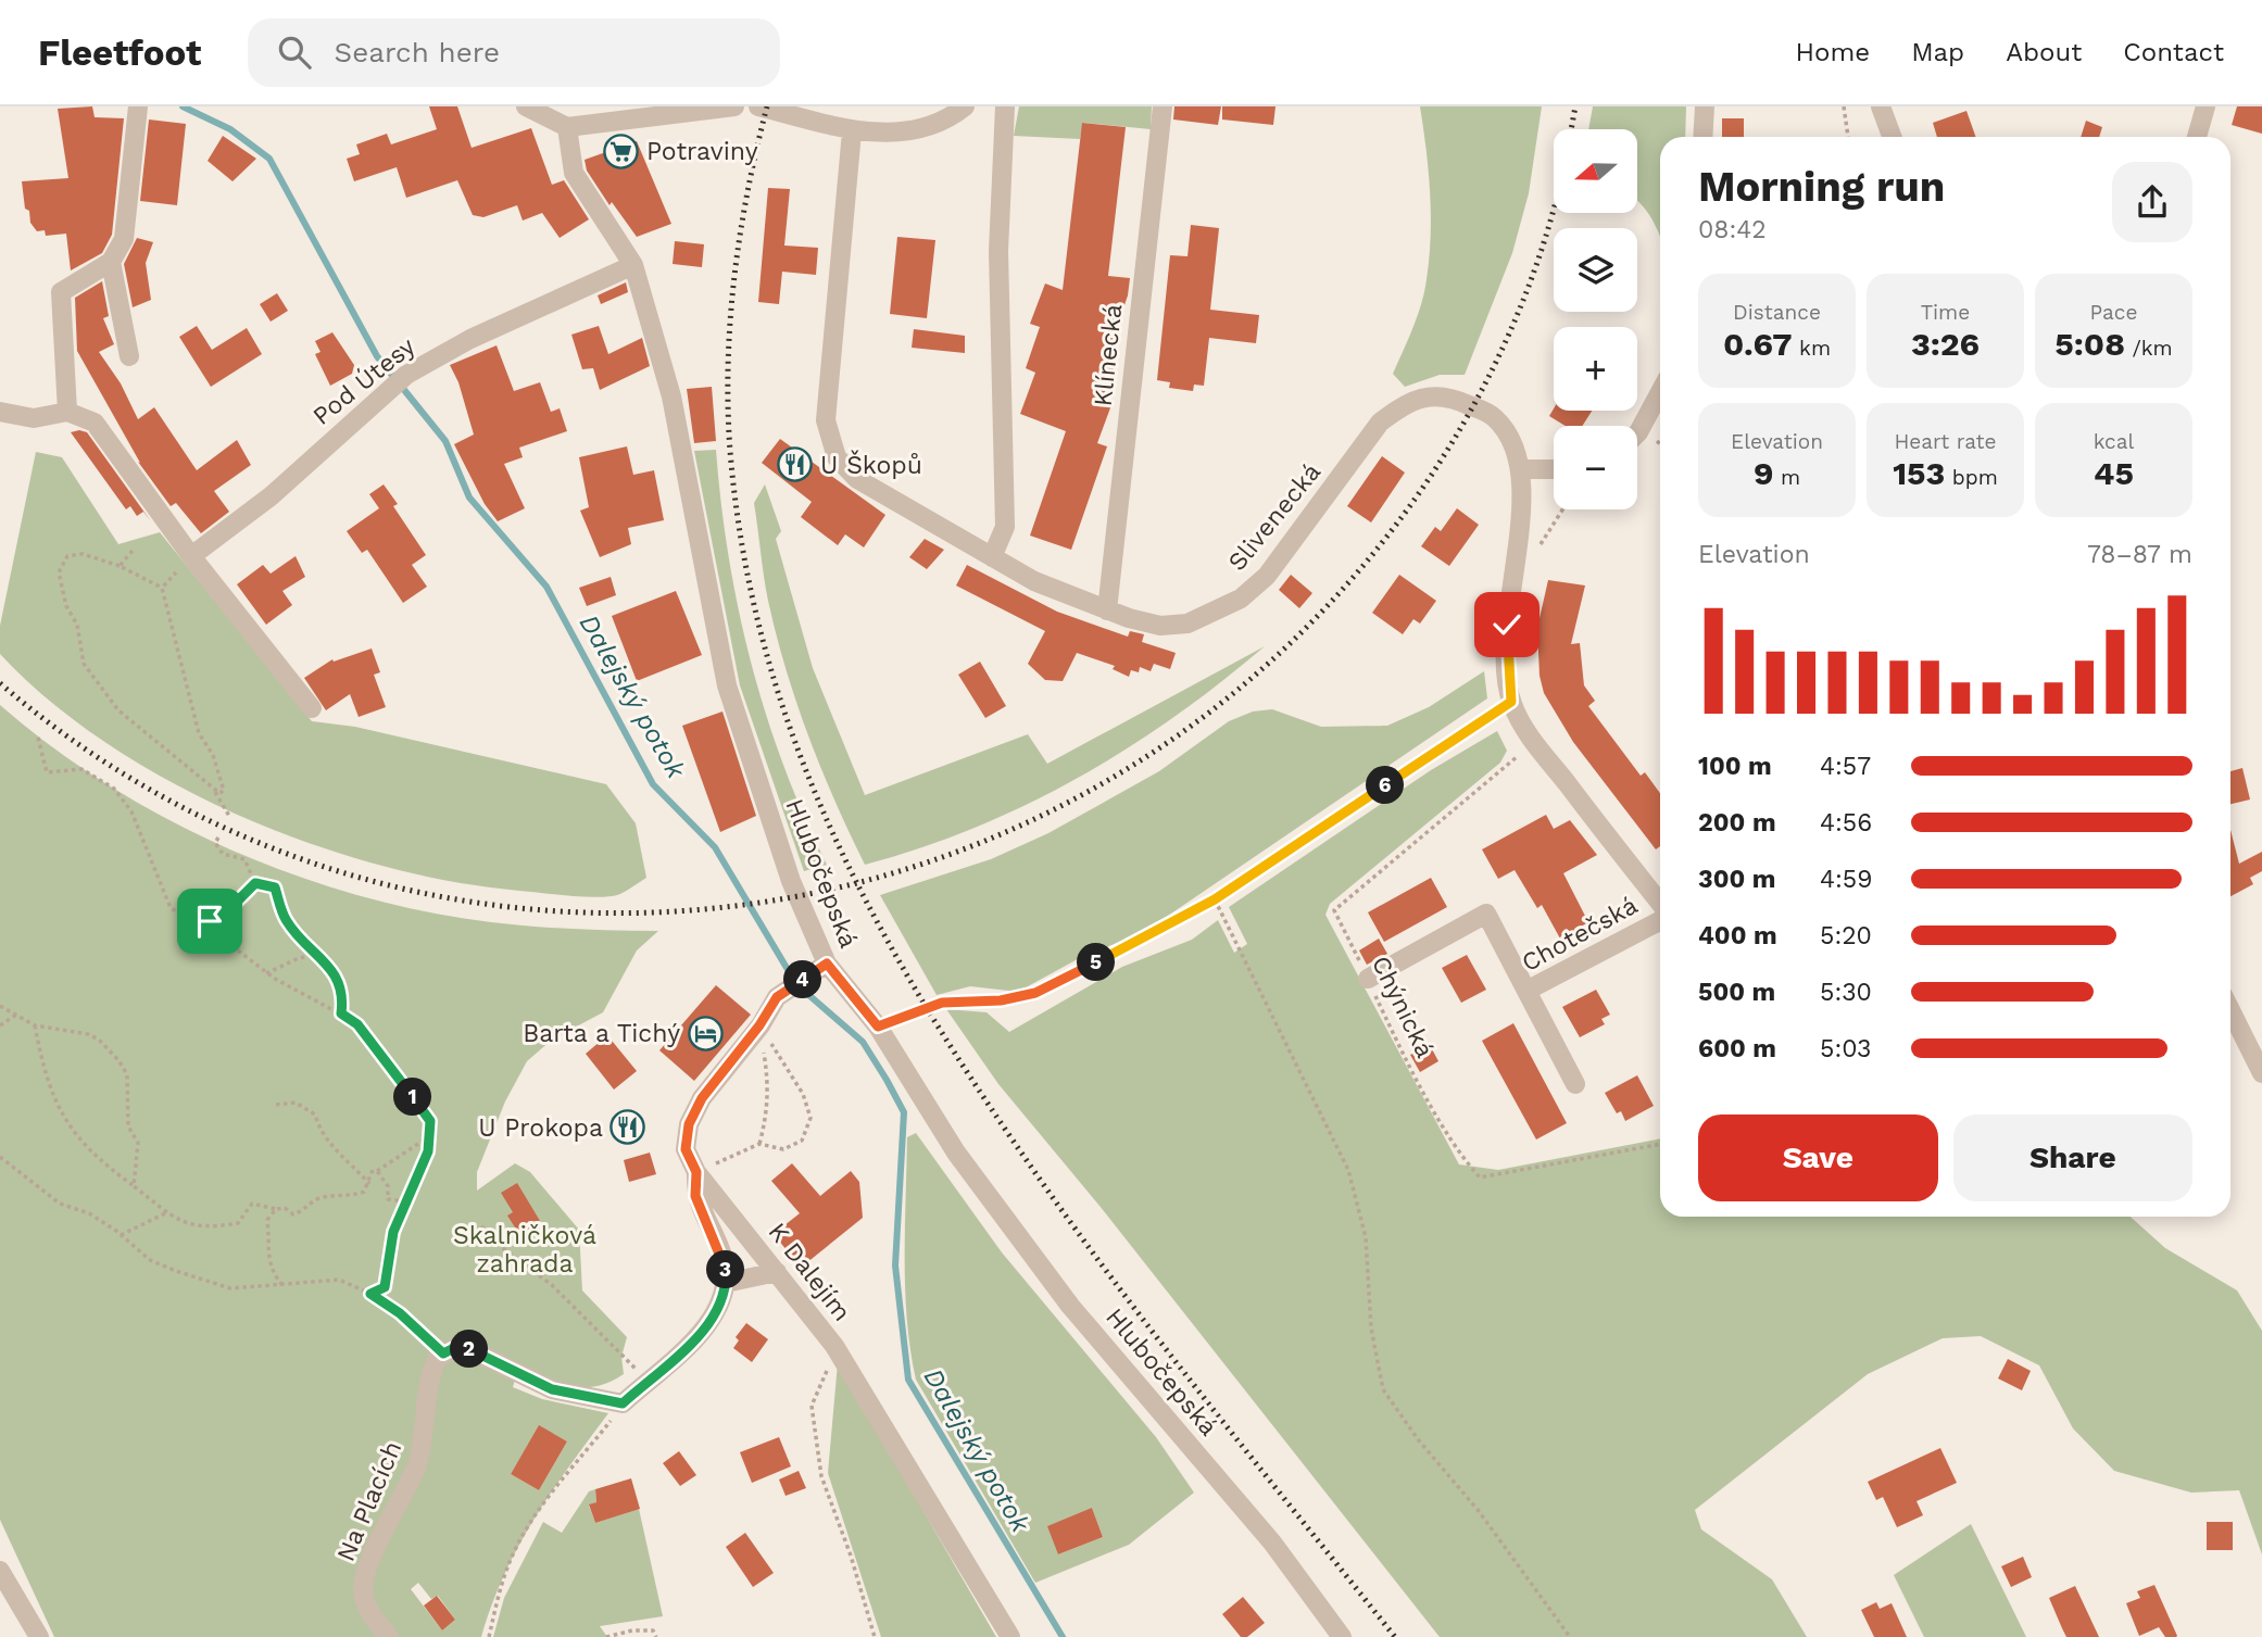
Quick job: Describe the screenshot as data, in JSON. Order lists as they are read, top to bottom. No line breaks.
{"streets":{"street":["Klínecká","Pod Útesy","Slivenecká","Hlubočepská","Chotečská","K Dalejím","Na Placích"],"path":["Chýnická"]},"crossings":[["Klínecká","Slivenecká"],["Pod Útesy","Hlubočepská"],["Slivenecká","Chýnická"],["Hlubočepská","K Dalejím"]],"water":["Dalejský potok"],"parks":["Skalničková zahrada"],"places":{"supermarket":["Potraviny"],"restaurant":["U Škopů","U Prokopa"],"hotel":["Barta a Tichý"]},"north":"left","page":{"header":"Fleetfoot","search":"Search here","nav":["Home","Map","About","Contact"],"map_buttons":["+","−"],"heading":["Morning run","08:42"],"stats":[["Distance","0.67 km"],["Time","3:26"],["Pace","5:08 /km"],["Elevation","9 m"],["Heart rate","153 bpm"],["kcal","45"]],"chart":["Elevation","78–87 m"],"list":[{"name":"100 m","note":"4:57"},{"name":"200 m","note":"4:56"},{"name":"300 m","note":"4:59"},{"name":"400 m","note":"5:20"},{"name":"500 m","note":"5:30"},{"name":"600 m","note":"5:03"}],"pins":["6","5","4","1","3","2"],"buttons":["Save","Share"]}}
